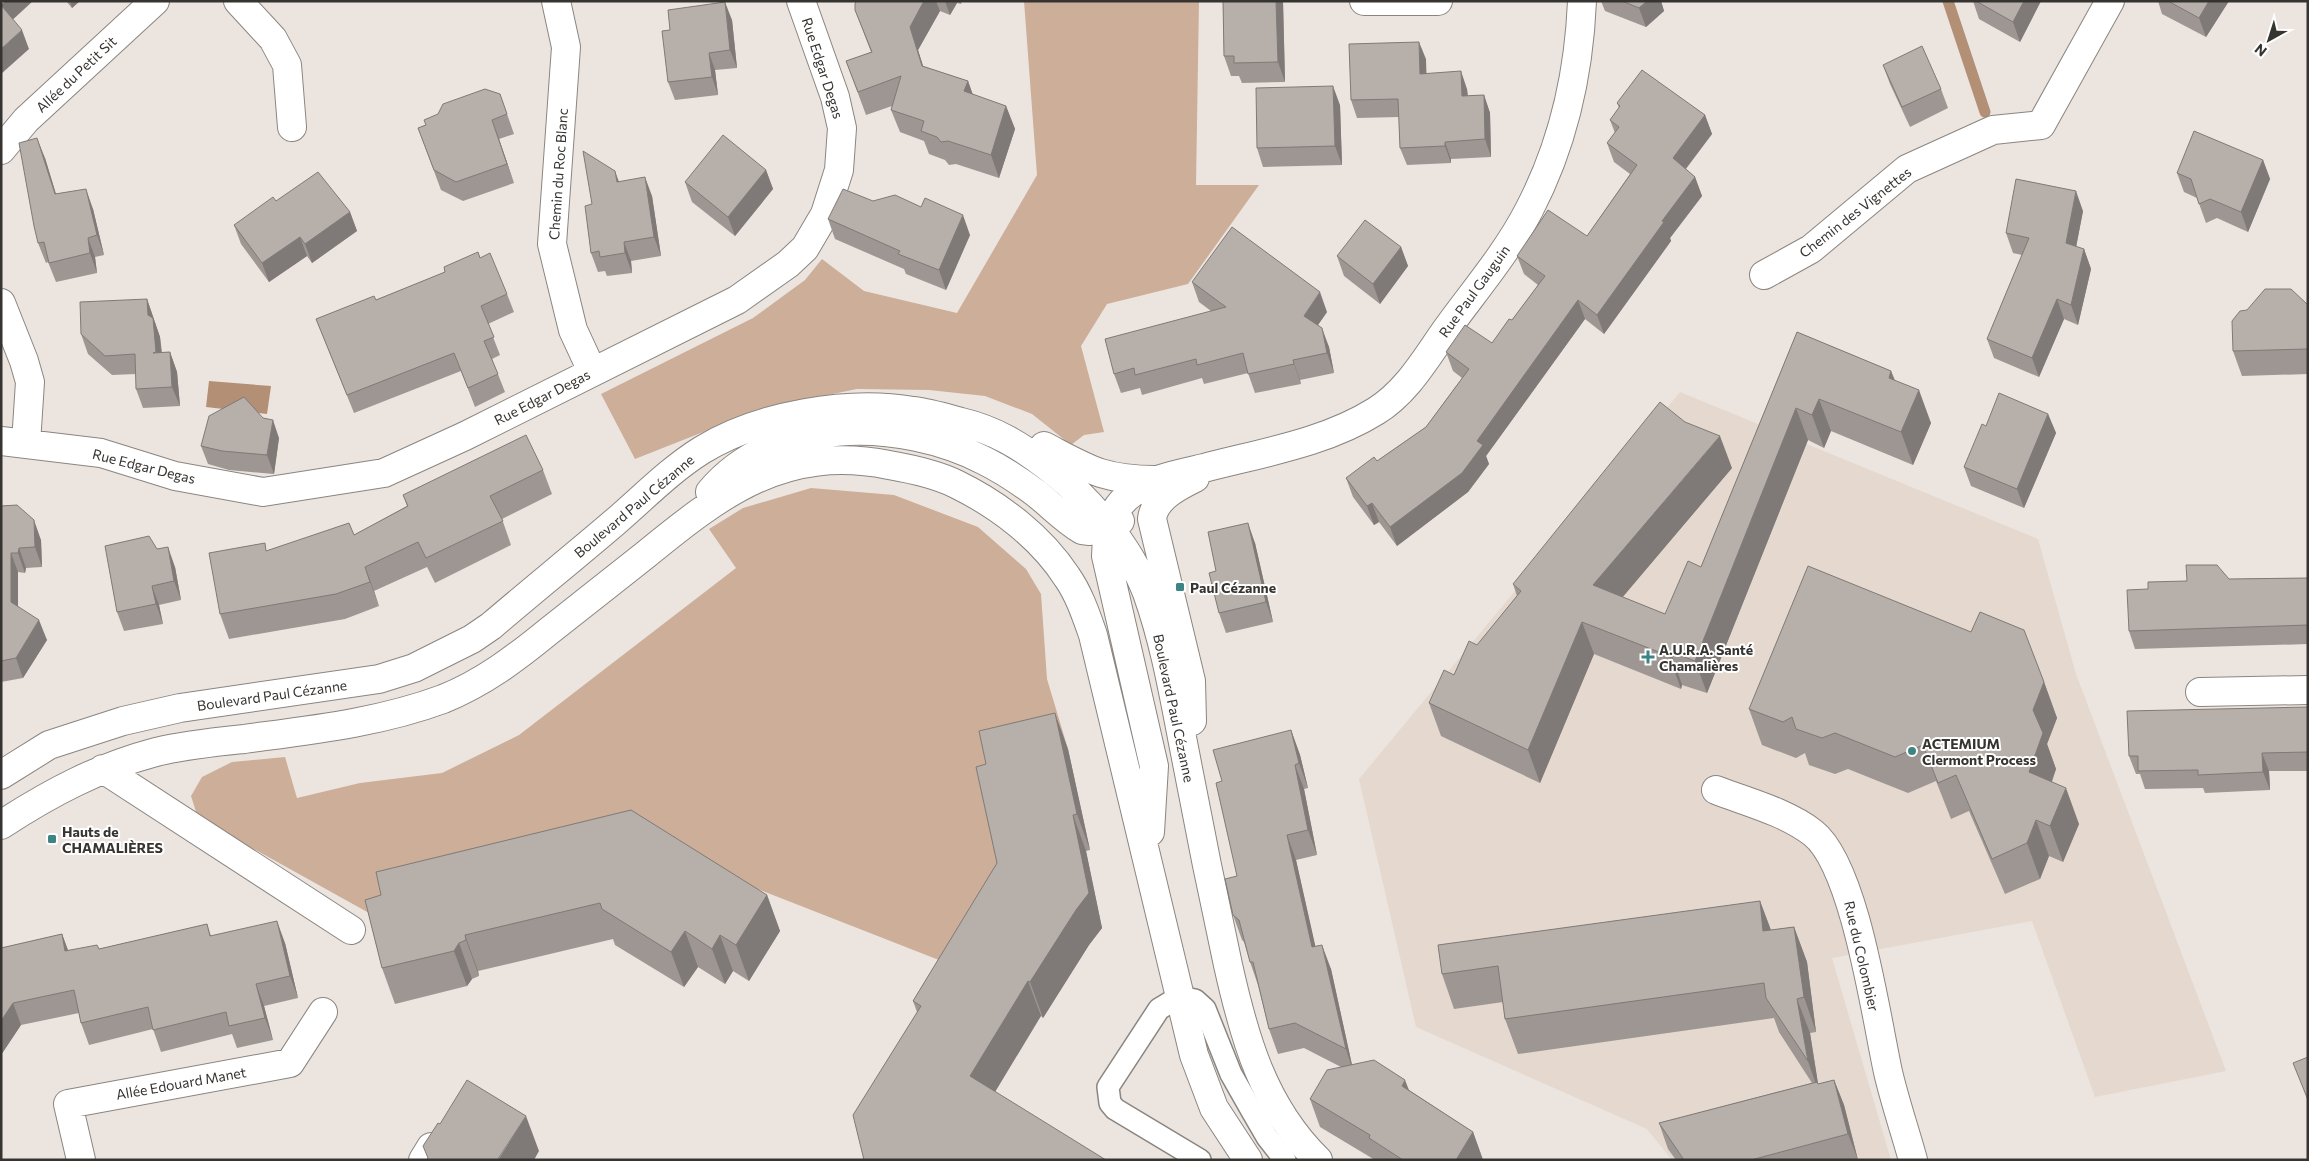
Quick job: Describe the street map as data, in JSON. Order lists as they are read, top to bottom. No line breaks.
{"streets":{"street":["Rue Edgar Degas","Allée du Petit Sit","Chemin du Roc Blanc","Chemin des Vignettes","Rue Paul Gauguin","Boulevard Paul Cézanne","Rue du Colombier","Allée Edouard Manet"]},"crossings":[["Rue Edgar Degas","Chemin du Roc Blanc"],["Rue Paul Gauguin","Boulevard Paul Cézanne"]],"places":{"transit":["Paul Cézanne","Hauts de CHAMALIÈRES"],"health":["A.U.R.A. Santé Chamalières"],"other":["ACTEMIUM Clermont Process"]},"north":"bottom left"}
